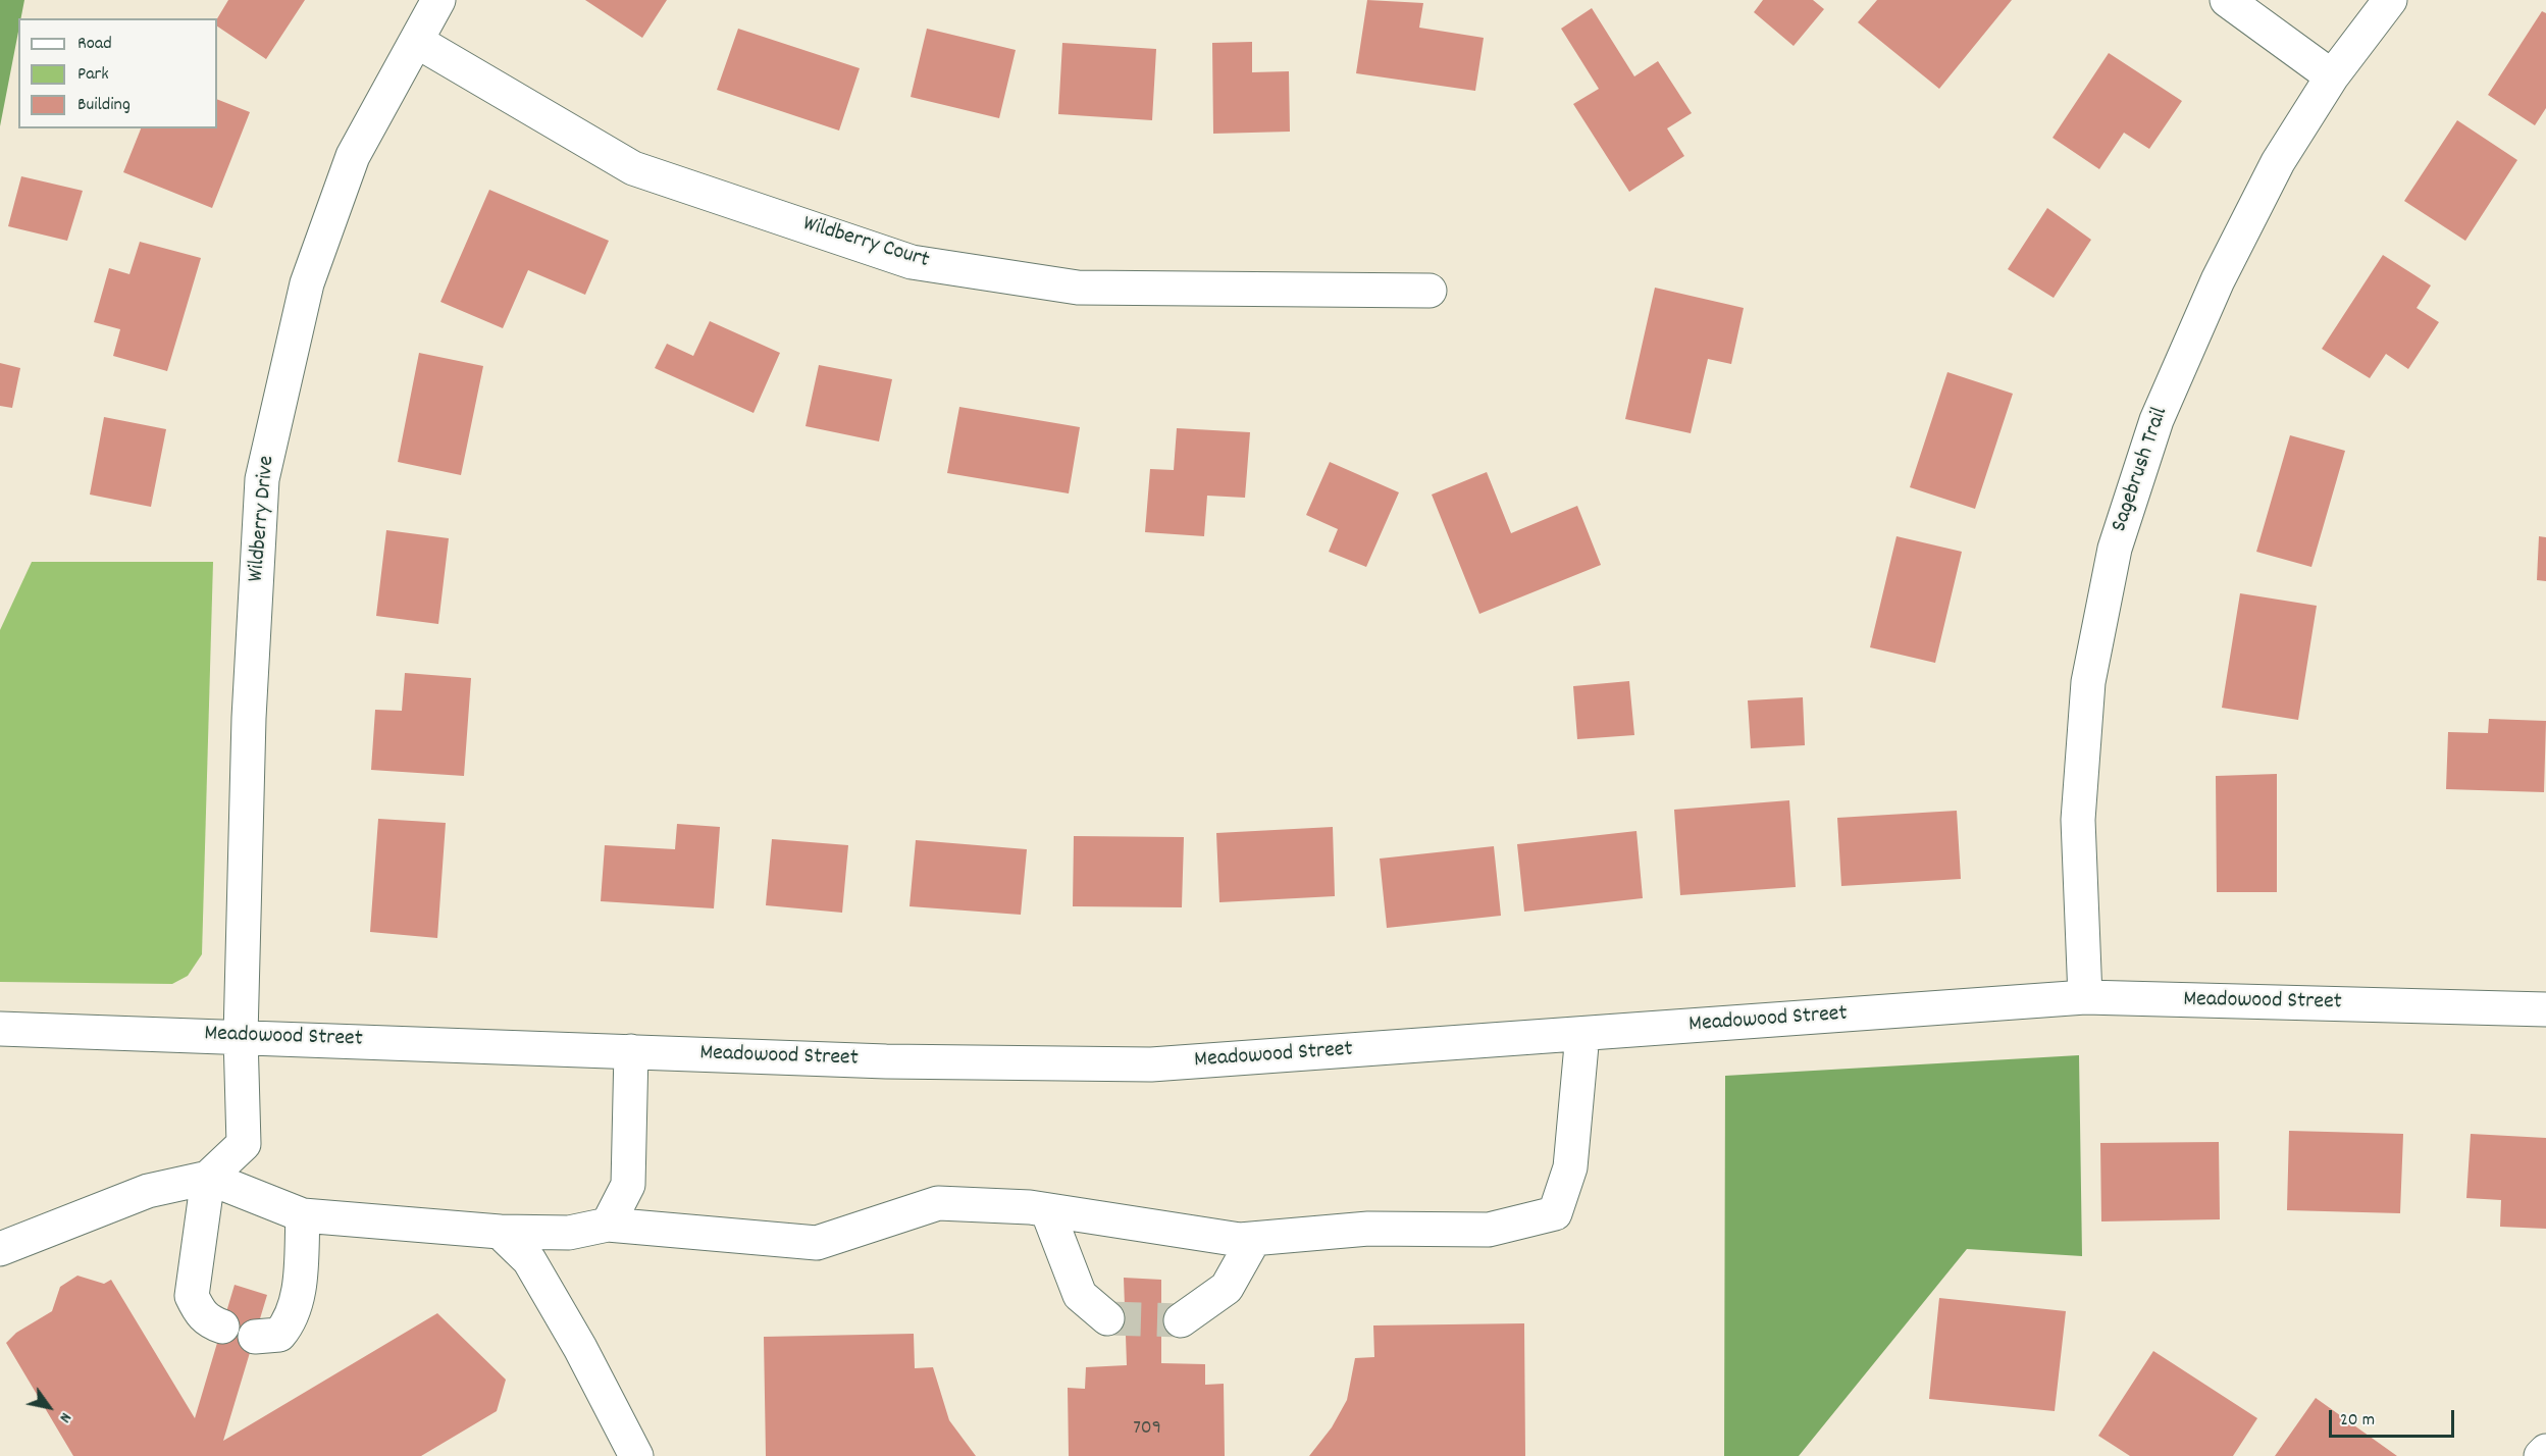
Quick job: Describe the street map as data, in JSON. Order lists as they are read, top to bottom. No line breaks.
{"streets":{"street":["Wildberry Court","Sagebrush Trail","Wildberry Drive","Meadowood Street"]},"crossings":[["Wildberry Court","Wildberry Drive"],["Sagebrush Trail","Meadowood Street"],["Wildberry Drive","Meadowood Street"]],"house_numbers":["709"],"legend":["Road","Park","Building"],"scale_bar":"20 m","north":"bottom right"}
